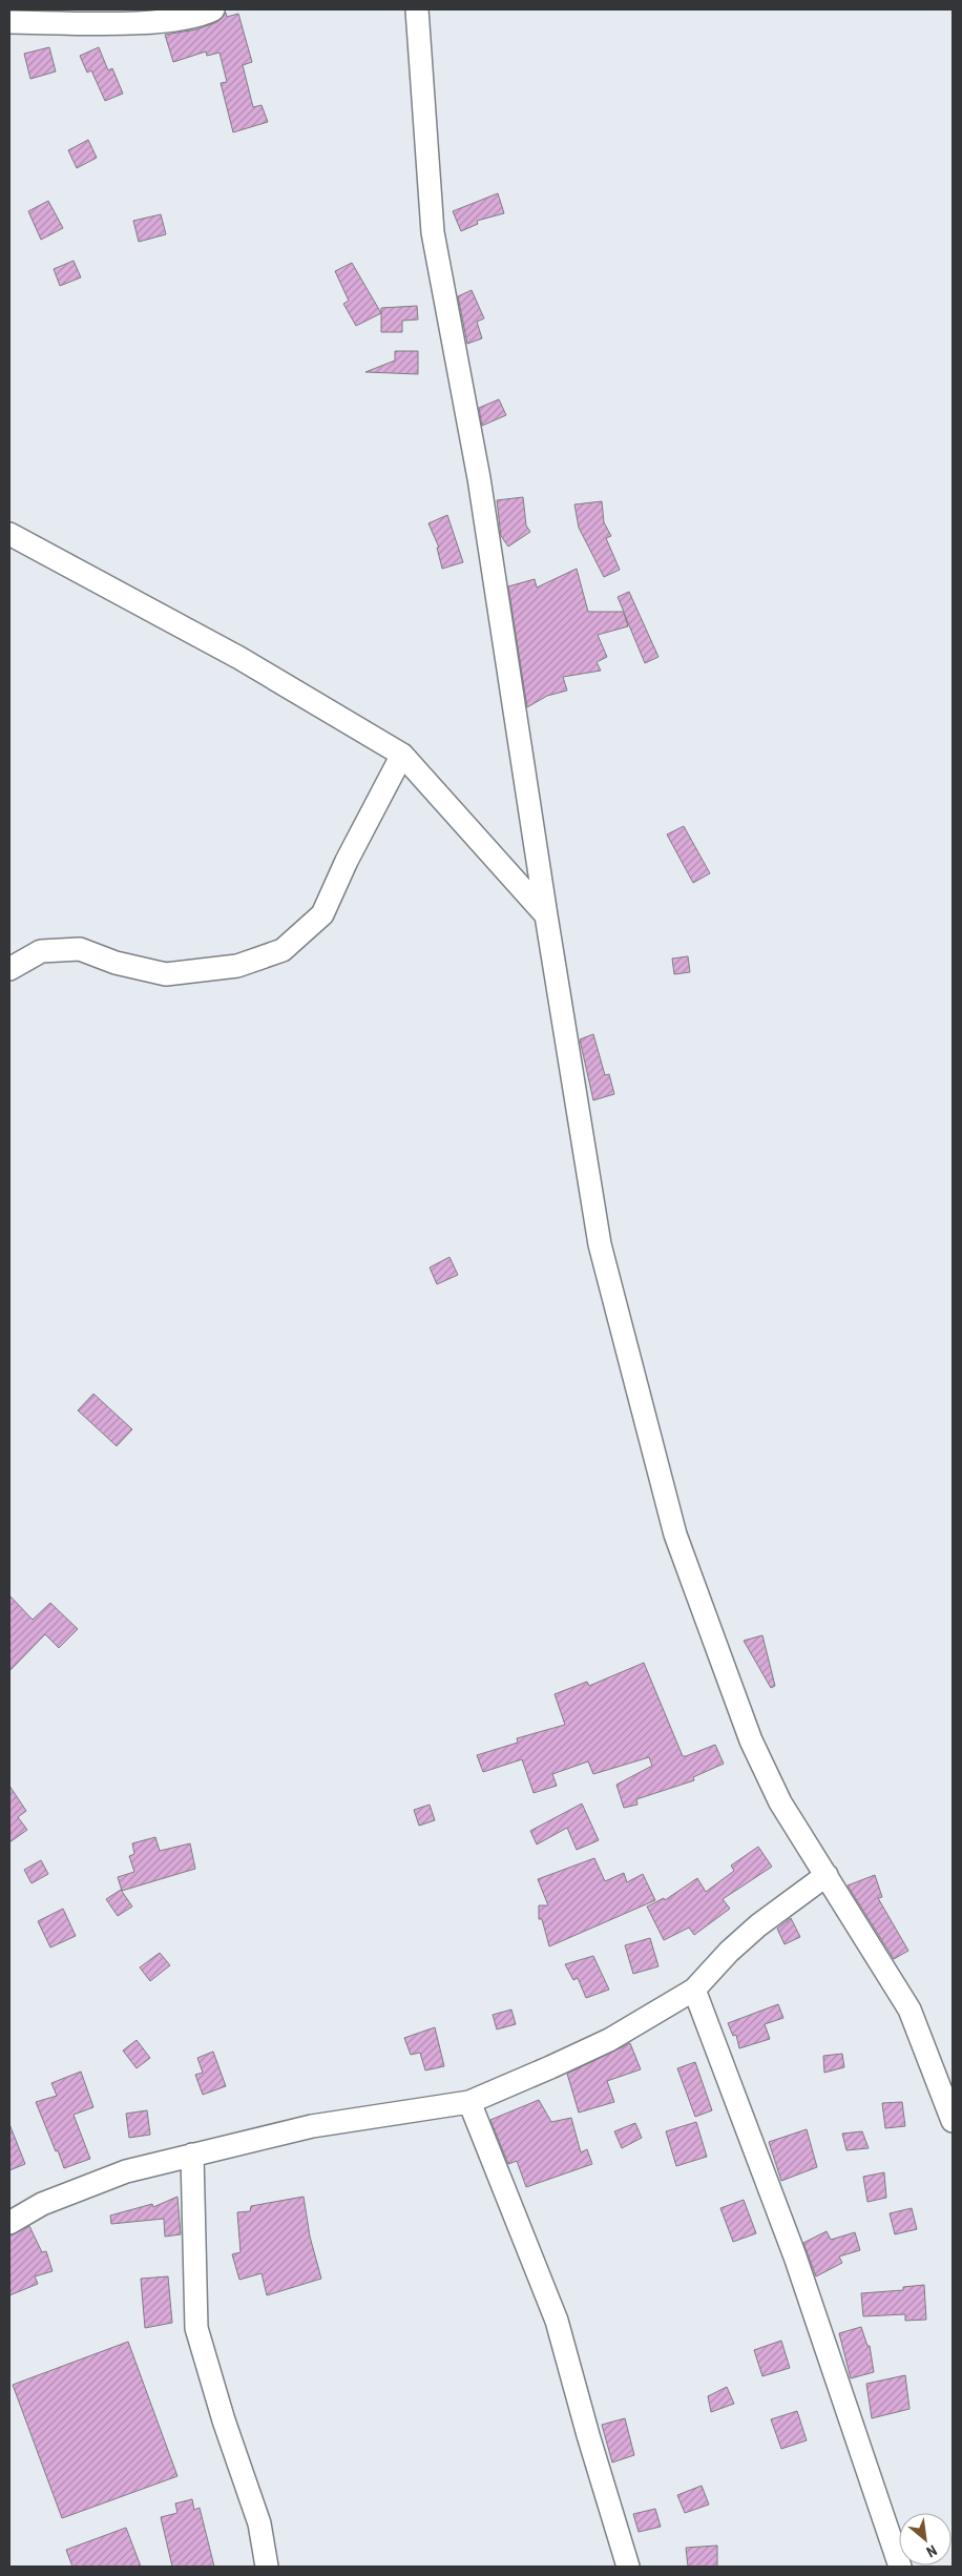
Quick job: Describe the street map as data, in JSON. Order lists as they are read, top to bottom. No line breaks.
{"north":"bottom right"}
